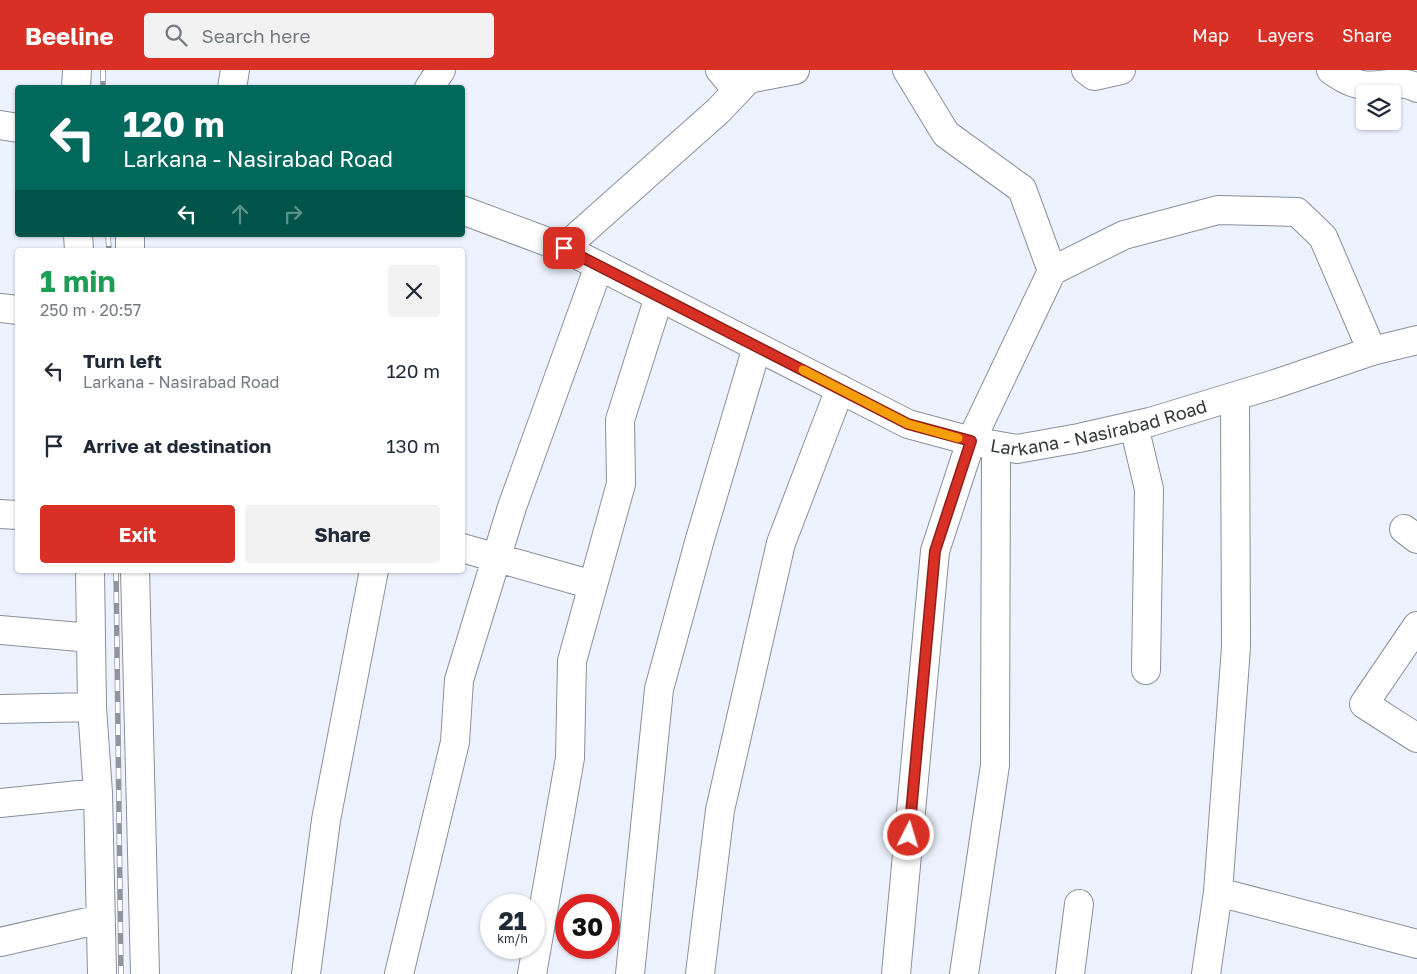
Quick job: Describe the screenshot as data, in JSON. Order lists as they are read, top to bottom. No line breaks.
{"streets":{"street":["Larkana - Nasirabad Road"]},"page":{"header":"Beeline","search":"Search here","nav":["Map","Layers","Share"],"turn":["120 m","Larkana - Nasirabad Road"],"heading":["1 min","250 m · 20:57"],"list":[{"name":"Turn left","note":"Larkana - Nasirabad Road","value":"120 m"},{"name":"Arrive at destination","value":"130 m"}],"buttons":["Exit","Share"],"speed":"21 km/h","limit":"30"}}
